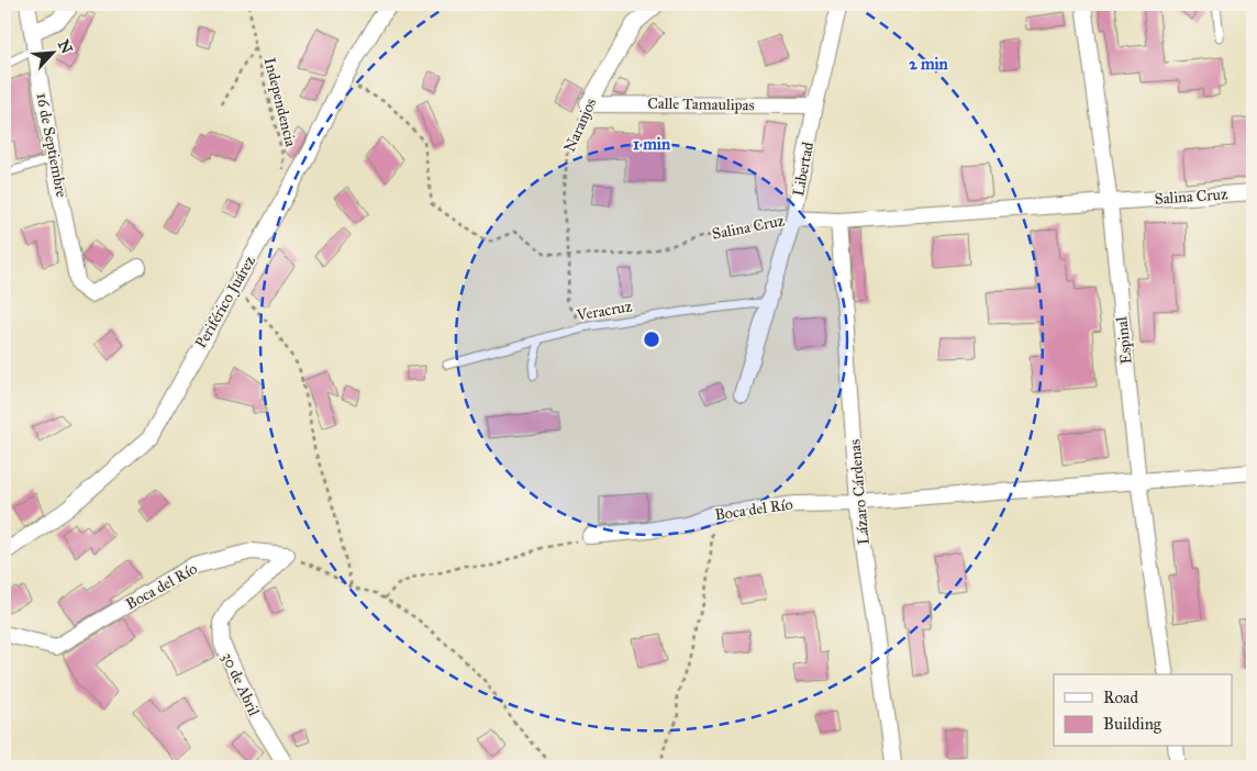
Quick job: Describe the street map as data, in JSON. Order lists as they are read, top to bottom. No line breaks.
{"streets":{"street":["Calle Tamaulipas","Naranjos","16 de Septiembre","Libertad","Salina Cruz","Periférico Juárez","Espinal","Lázaro Cárdenas","Boca del Río","30 de Abril"],"lane":["Veracruz"],"path":["Independencia"]},"crossings":[["Calle Tamaulipas","Naranjos"],["Calle Tamaulipas","Libertad"],["Naranjos","Salina Cruz"],["Naranjos","Veracruz"],["Libertad","Salina Cruz"],["Libertad","Veracruz"],["Salina Cruz","Periférico Juárez"],["Salina Cruz","Espinal"],["Salina Cruz","Lázaro Cárdenas"],["Espinal","Boca del Río"],["Lázaro Cárdenas","Boca del Río"],["Boca del Río","30 de Abril"]],"legend":["Road","Building"],"north":"top right","rings":["2 min","1 min"]}
